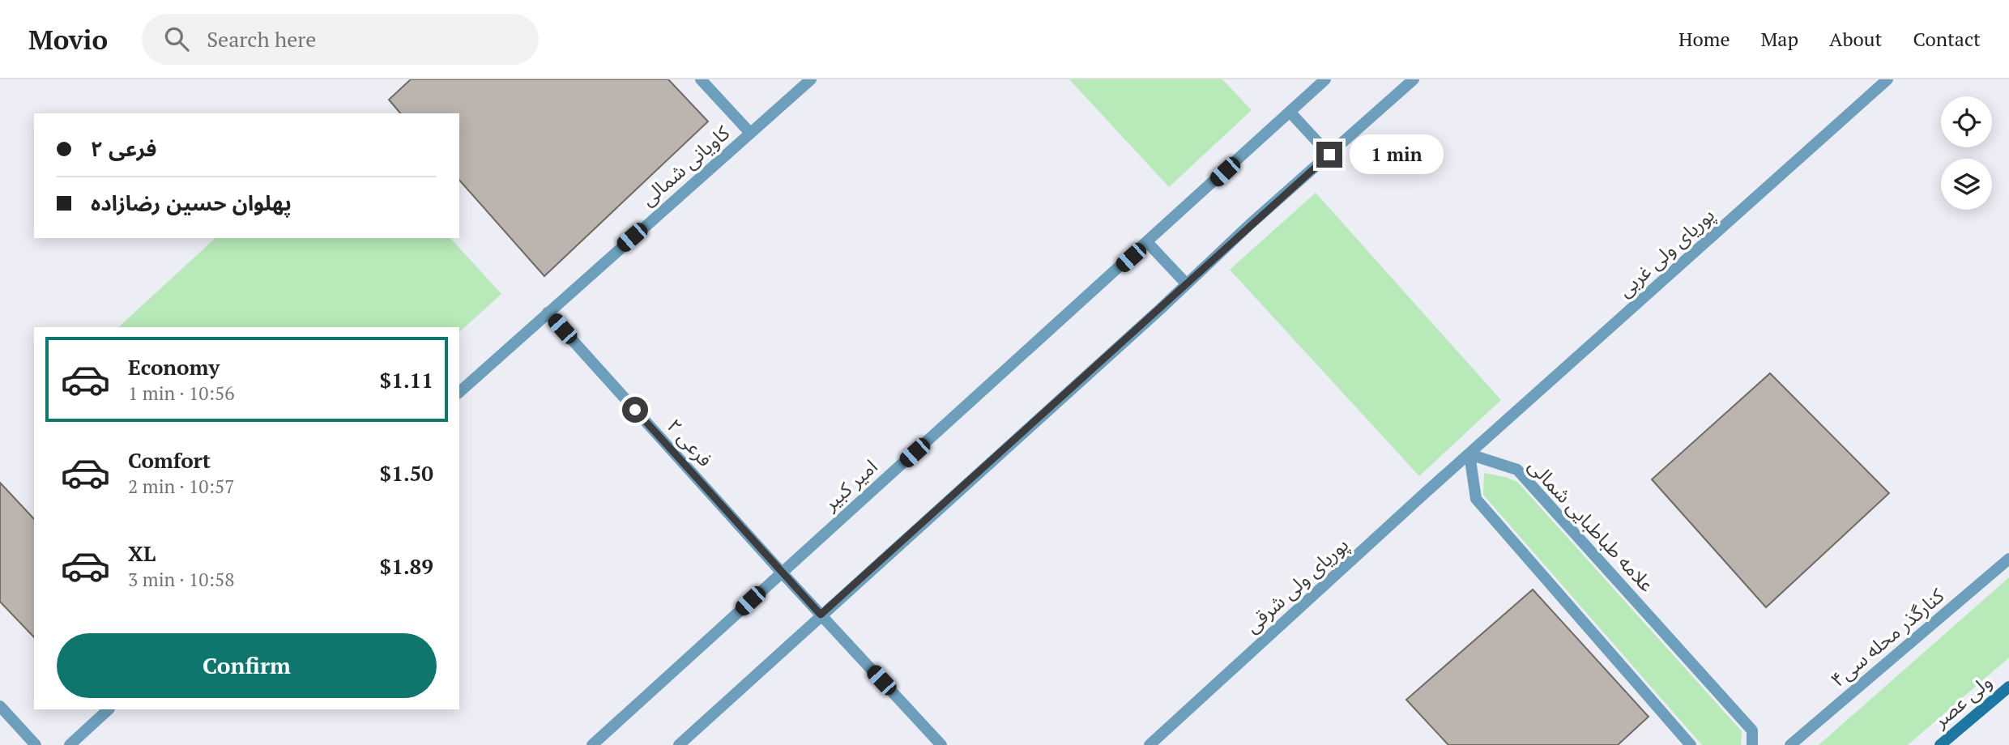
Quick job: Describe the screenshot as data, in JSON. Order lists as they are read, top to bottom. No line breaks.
{"streets":{"main road":["ولی عصر"],"street":["کاویانی شمالی","پوریای ولی غربی","فرعی ۲","امیر کبیر","علامه طباطبایی شمالی","پوریای ولی شرقی","کنارگذر محله سی۴"]},"crossings":[["کاویانی شمالی","فرعی ۲"],["پوریای ولی غربی","علامه طباطبایی شمالی"],["پوریای ولی غربی","پوریای ولی شرقی"],["فرعی ۲","امیر کبیر"],["علامه طباطبایی شمالی","پوریای ولی شرقی"]],"page":{"header":"Movio","search":"Search here","nav":["Home","Map","About","Contact"],"banner":["فرعی ۲","پهلوان حسین رضازاده"],"bubble":"1 min","list":[{"name":"Economy","note":"1 min · 10:56","value":"$1.11"},{"name":"Comfort","note":"2 min · 10:57","value":"$1.50"},{"name":"XL","note":"3 min · 10:58","value":"$1.89"}],"buttons":"Confirm"}}
